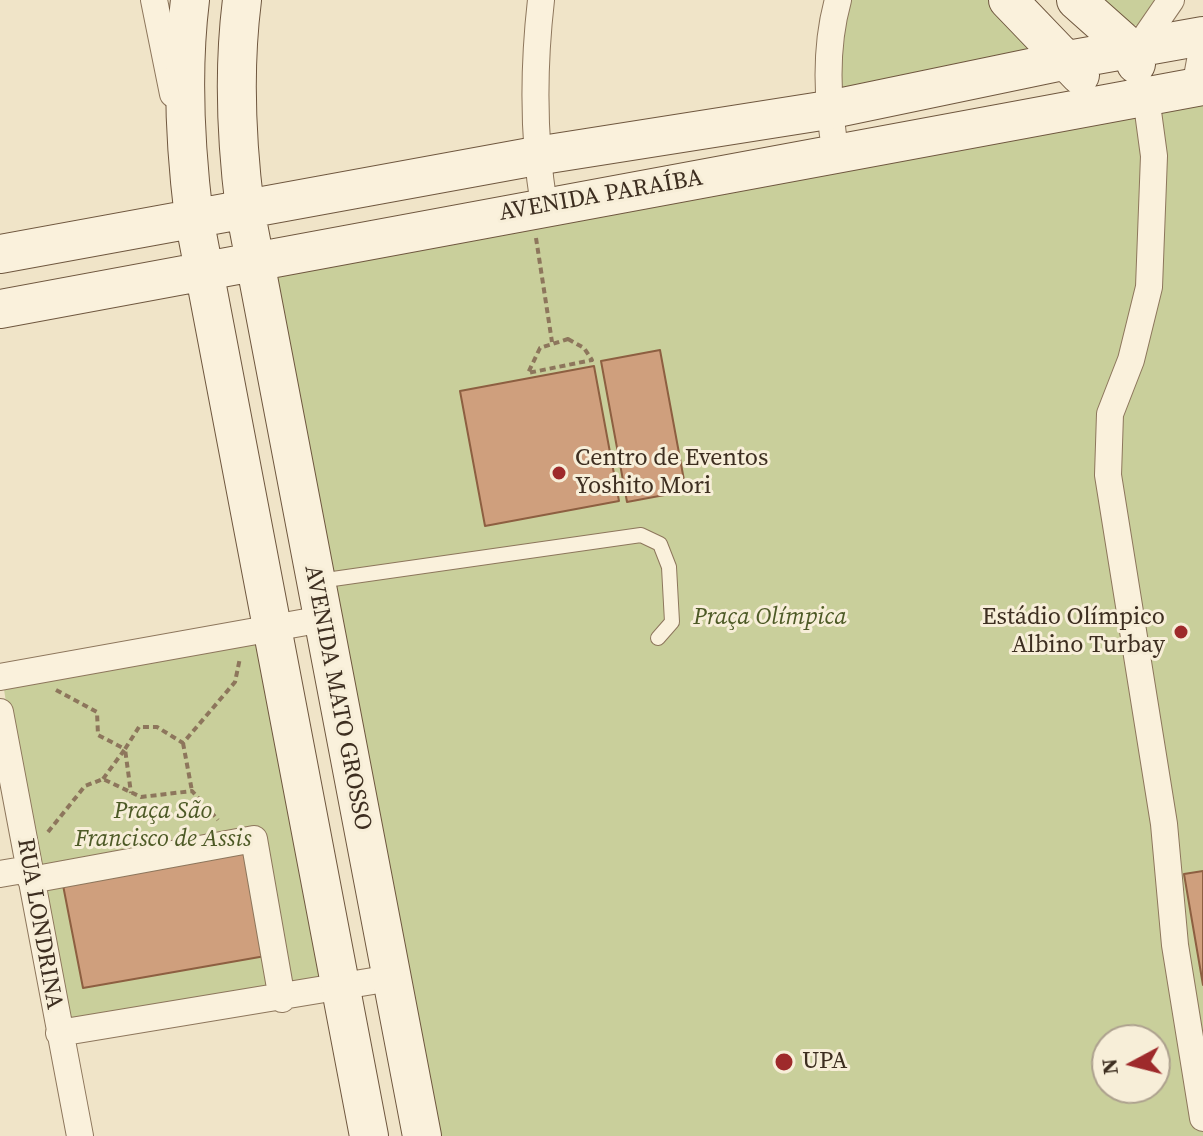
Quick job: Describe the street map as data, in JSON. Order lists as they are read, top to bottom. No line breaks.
{"streets":{"main road":["AVENIDA PARAÍBA","AVENIDA MATO GROSSO"],"street":["RUA LONDRINA"]},"crossings":[["AVENIDA PARAÍBA","AVENIDA MATO GROSSO"]],"parks":["Praça Olímpica","Praça São Francisco de Assis"],"places":["Centro de Eventos Yoshito Mori","Estádio Olímpico Albino Turbay","UPA"],"north":"left"}
